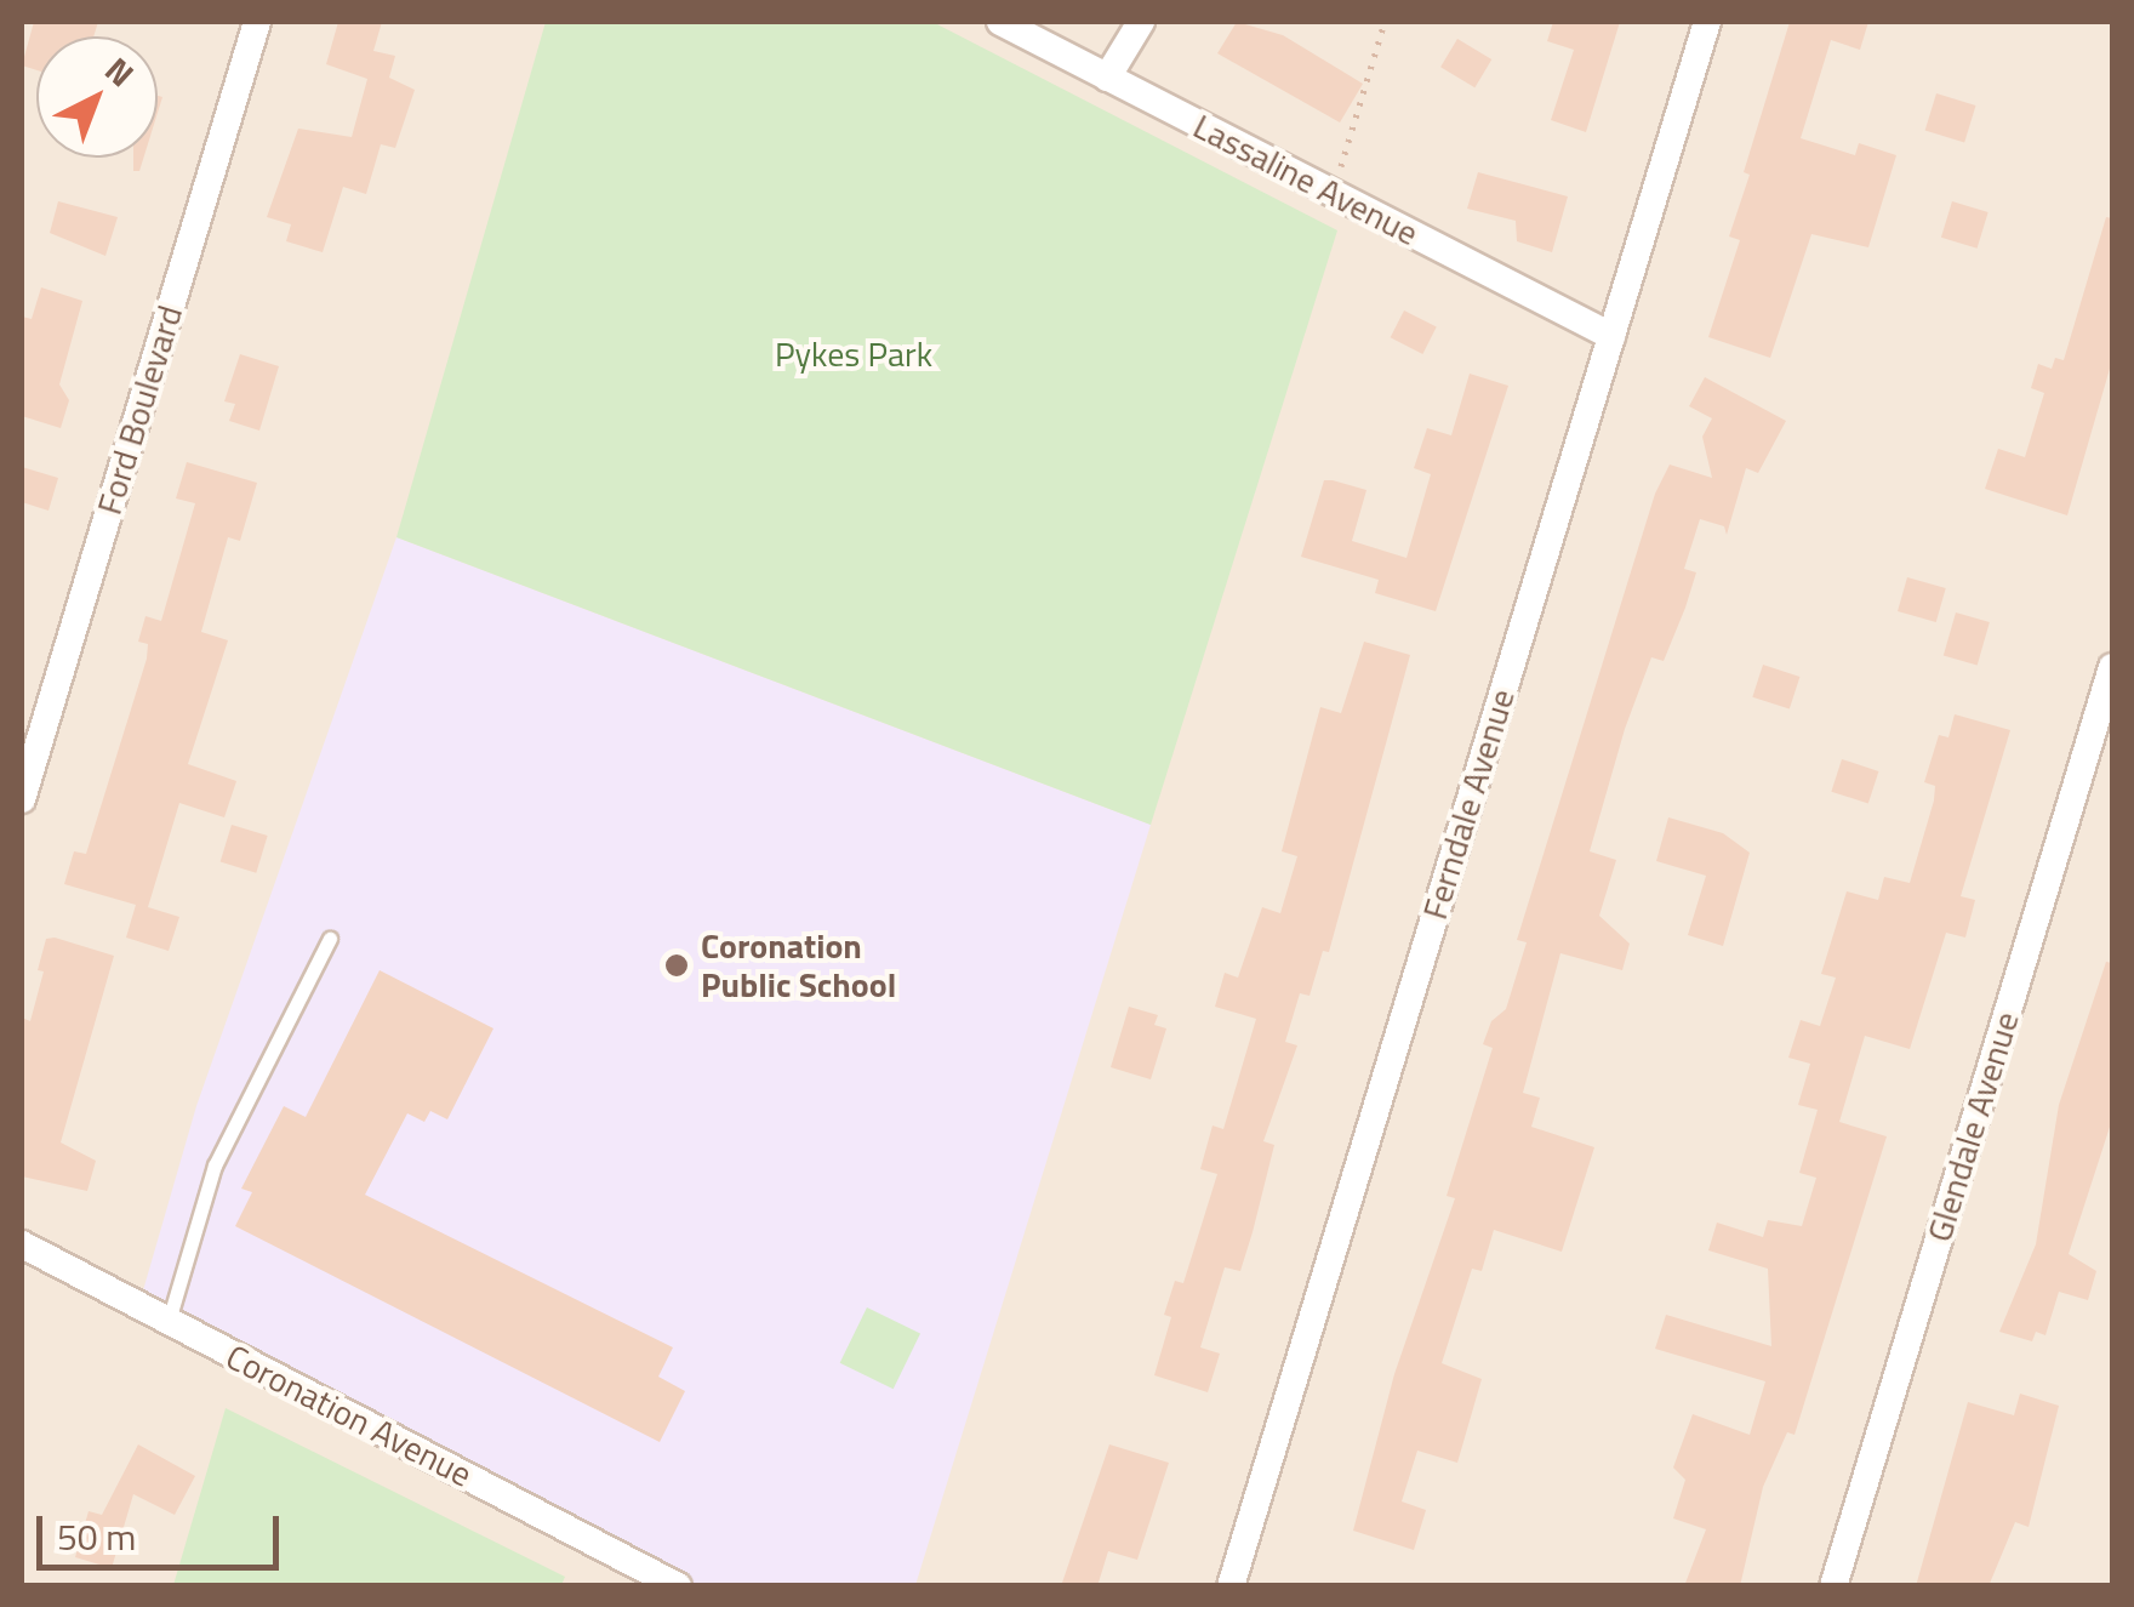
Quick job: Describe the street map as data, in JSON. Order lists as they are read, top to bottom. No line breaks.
{"streets":{"street":["Lassaline Avenue","Ford Boulevard","Ferndale Avenue","Glendale Avenue","Coronation Avenue"]},"crossings":[["Lassaline Avenue","Ferndale Avenue"]],"parks":["Pykes Park"],"places":["Coronation Public School"],"scale_bar":"50 m","north":"top right"}
